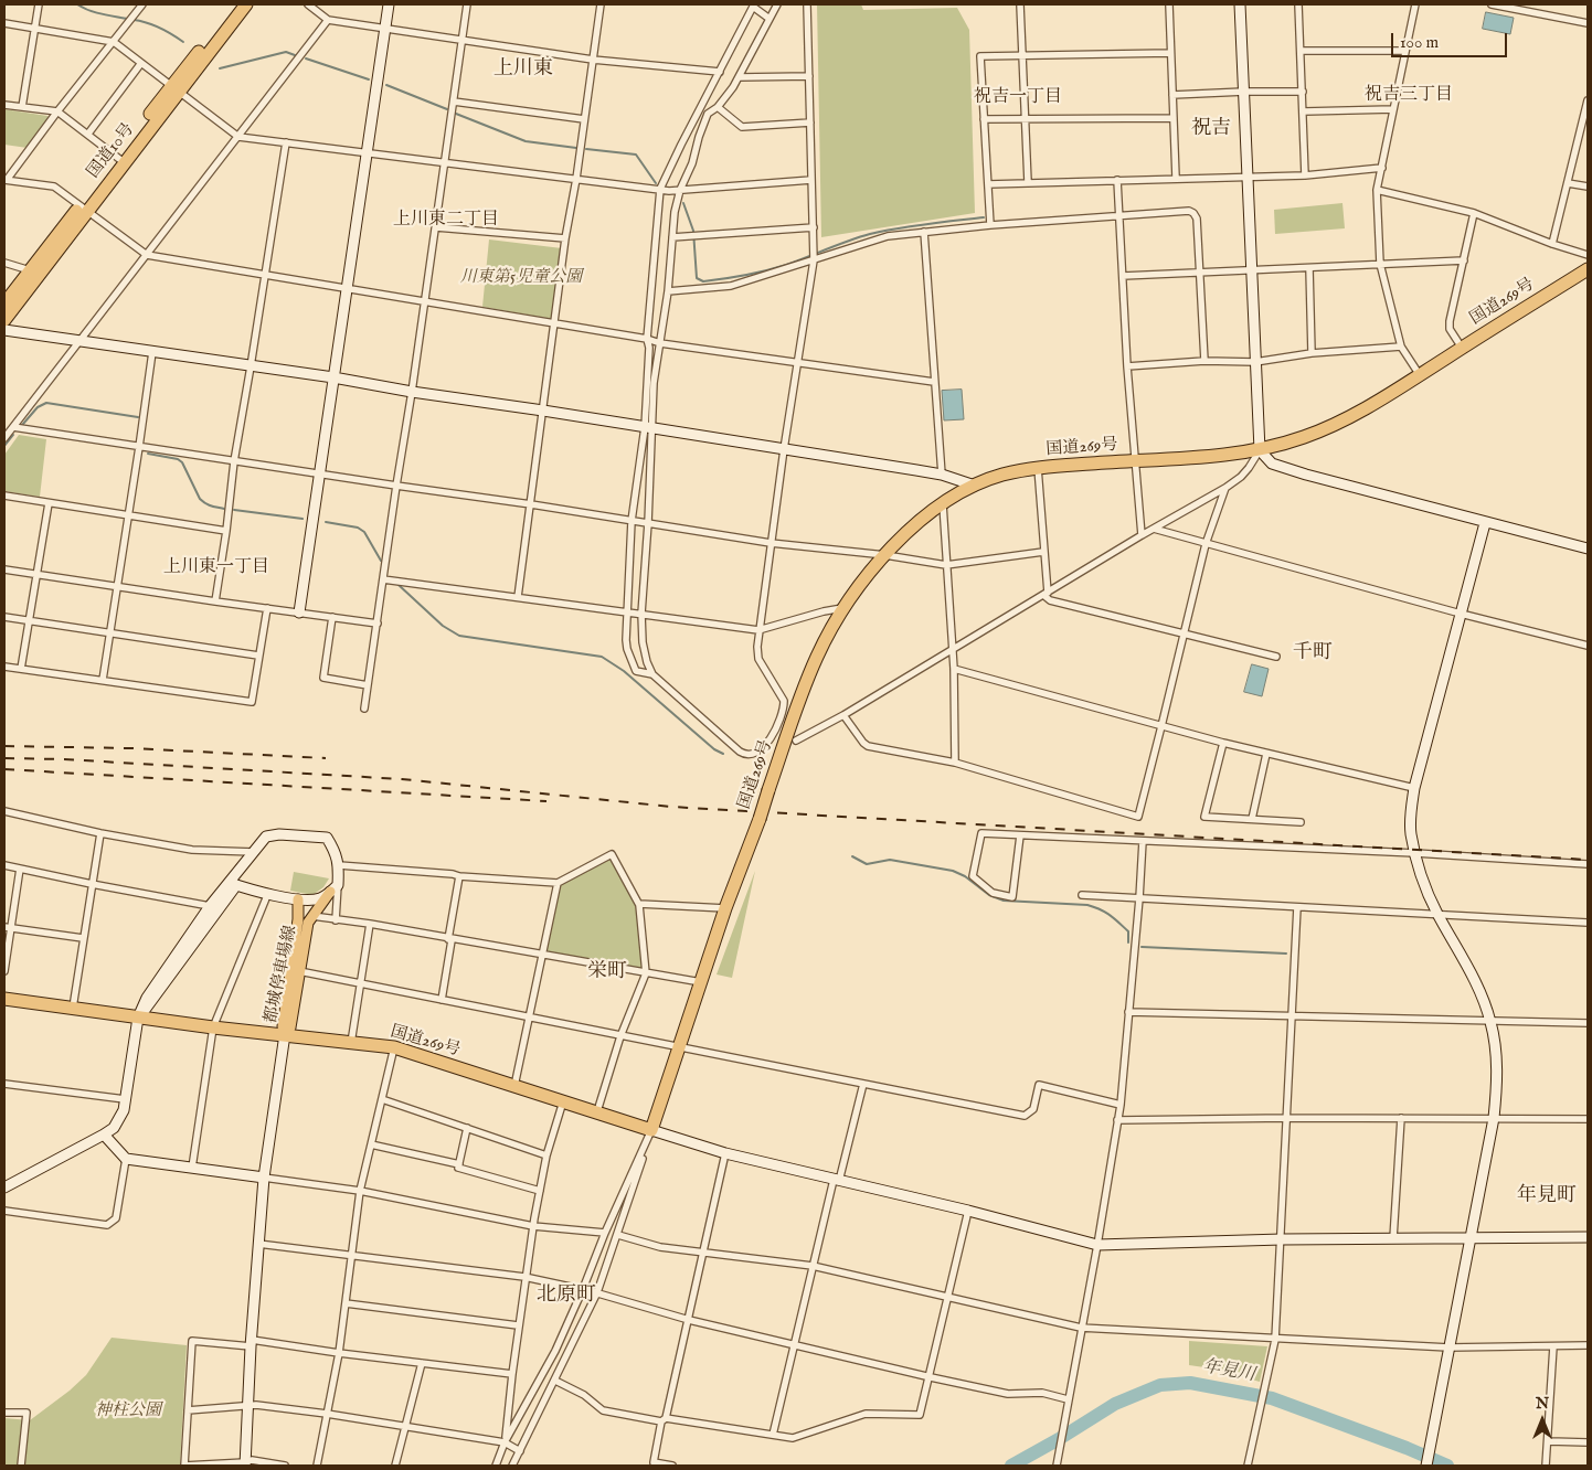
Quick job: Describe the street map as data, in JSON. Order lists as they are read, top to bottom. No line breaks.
{"streets":{"highway":["国道10号","国道269号"],"main road":["都城停車場線"]},"crossings":[["国道269号","都城停車場線"]],"districts":["上川東","祝吉三丁目","祝吉一丁目","祝吉","上川東二丁目","上川東一丁目","千町","栄町","年見町","北原町"],"water":["年見川"],"parks":["川東第5児童公園","神柱公園"],"scale_bar":"100 m","north":"top"}
